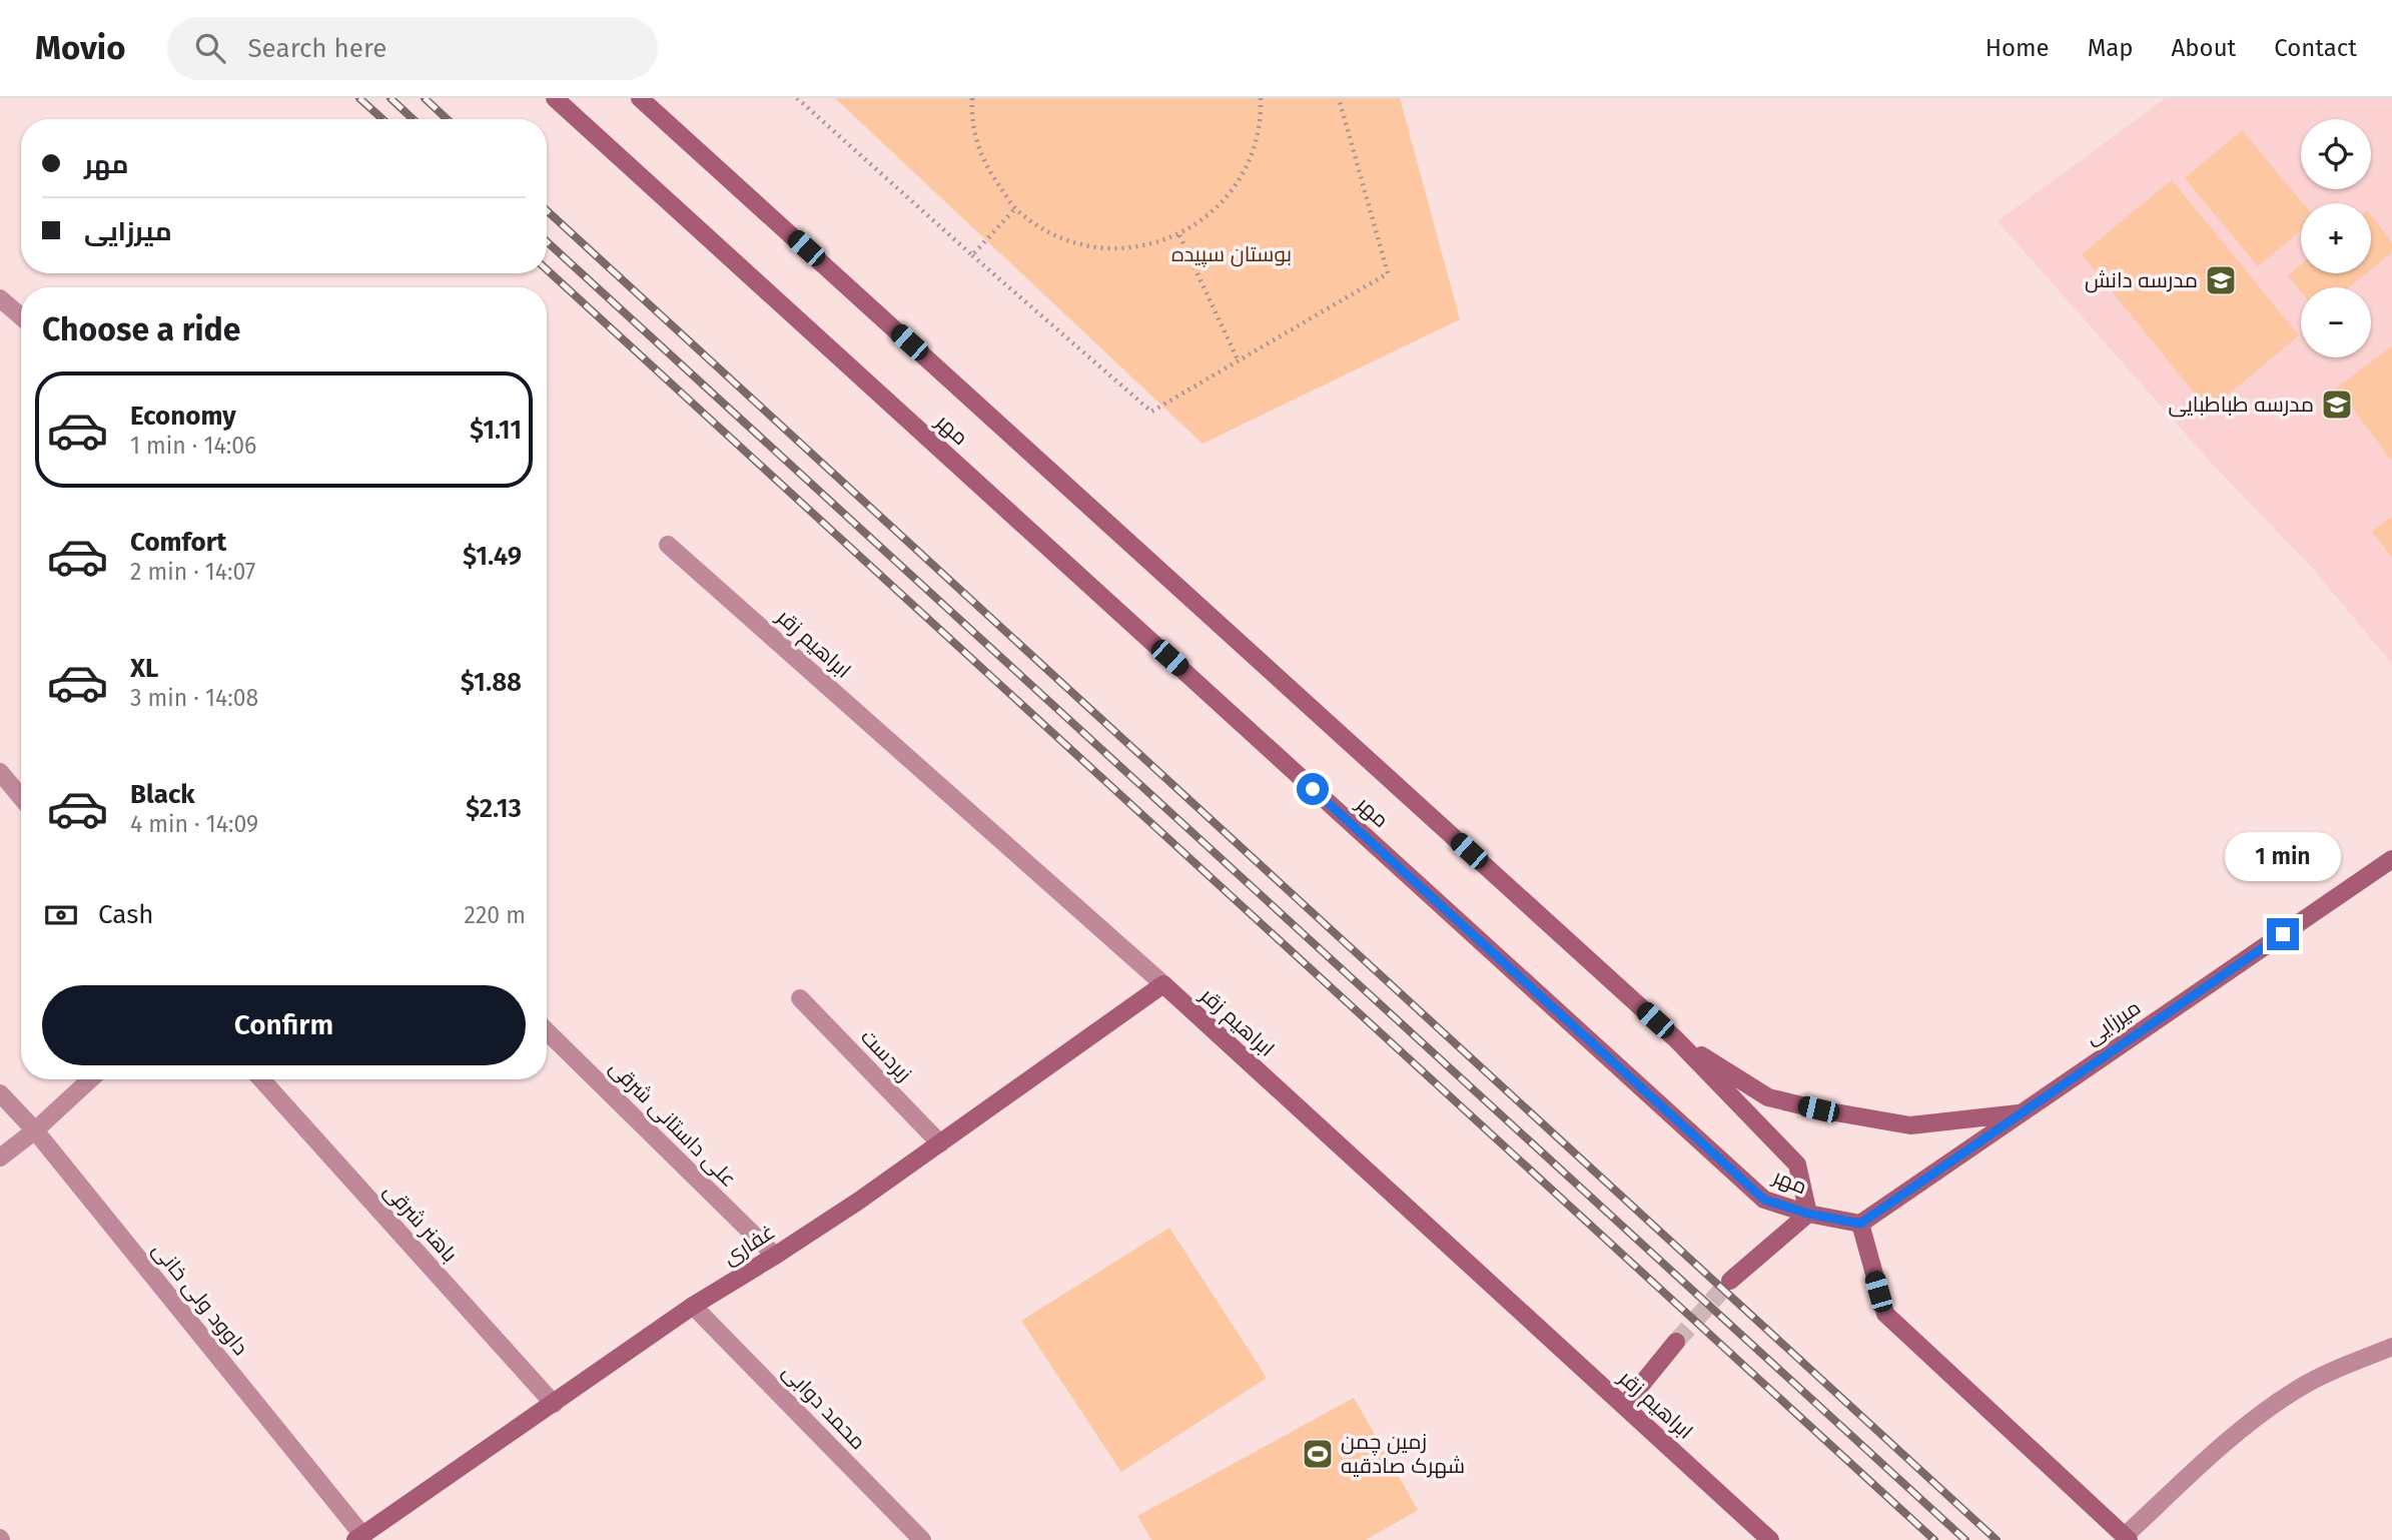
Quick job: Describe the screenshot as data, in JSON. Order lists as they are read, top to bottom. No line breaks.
{"streets":{"street":["مهر","ابراهیم زقر","میرزایی","زبردست","علی داستانی شرقی","باهنر شرقی","غفاری","داوود ولی خانی","محمد دوابی"]},"crossings":[["ابراهیم زقر","غفاری"],["زبردست","غفاری"],["علی داستانی شرقی","غفاری"],["باهنر شرقی","غفاری"],["غفاری","داوود ولی خانی"],["غفاری","محمد دوابی"]],"parks":["بوستان سپیده"],"places":{"school or university":["مدرسه دانش","مدرسه طباطبایی"],"sports":["زمین چمن شهرک صادقیه"]},"page":{"header":"Movio","search":"Search here","nav":["Home","Map","About","Contact"],"map_buttons":["+","−"],"banner":["مهر","میرزایی"],"heading":"Choose a ride","list":[{"name":"Economy","note":"1 min · 14:06","value":"$1.11"},{"name":"Comfort","note":"2 min · 14:07","value":"$1.49"},{"name":"XL","note":"3 min · 14:08","value":"$1.88"},{"name":"Black","note":"4 min · 14:09","value":"$2.13"}],"bubble":"1 min","pay":["Cash","220 m"],"buttons":"Confirm"}}
